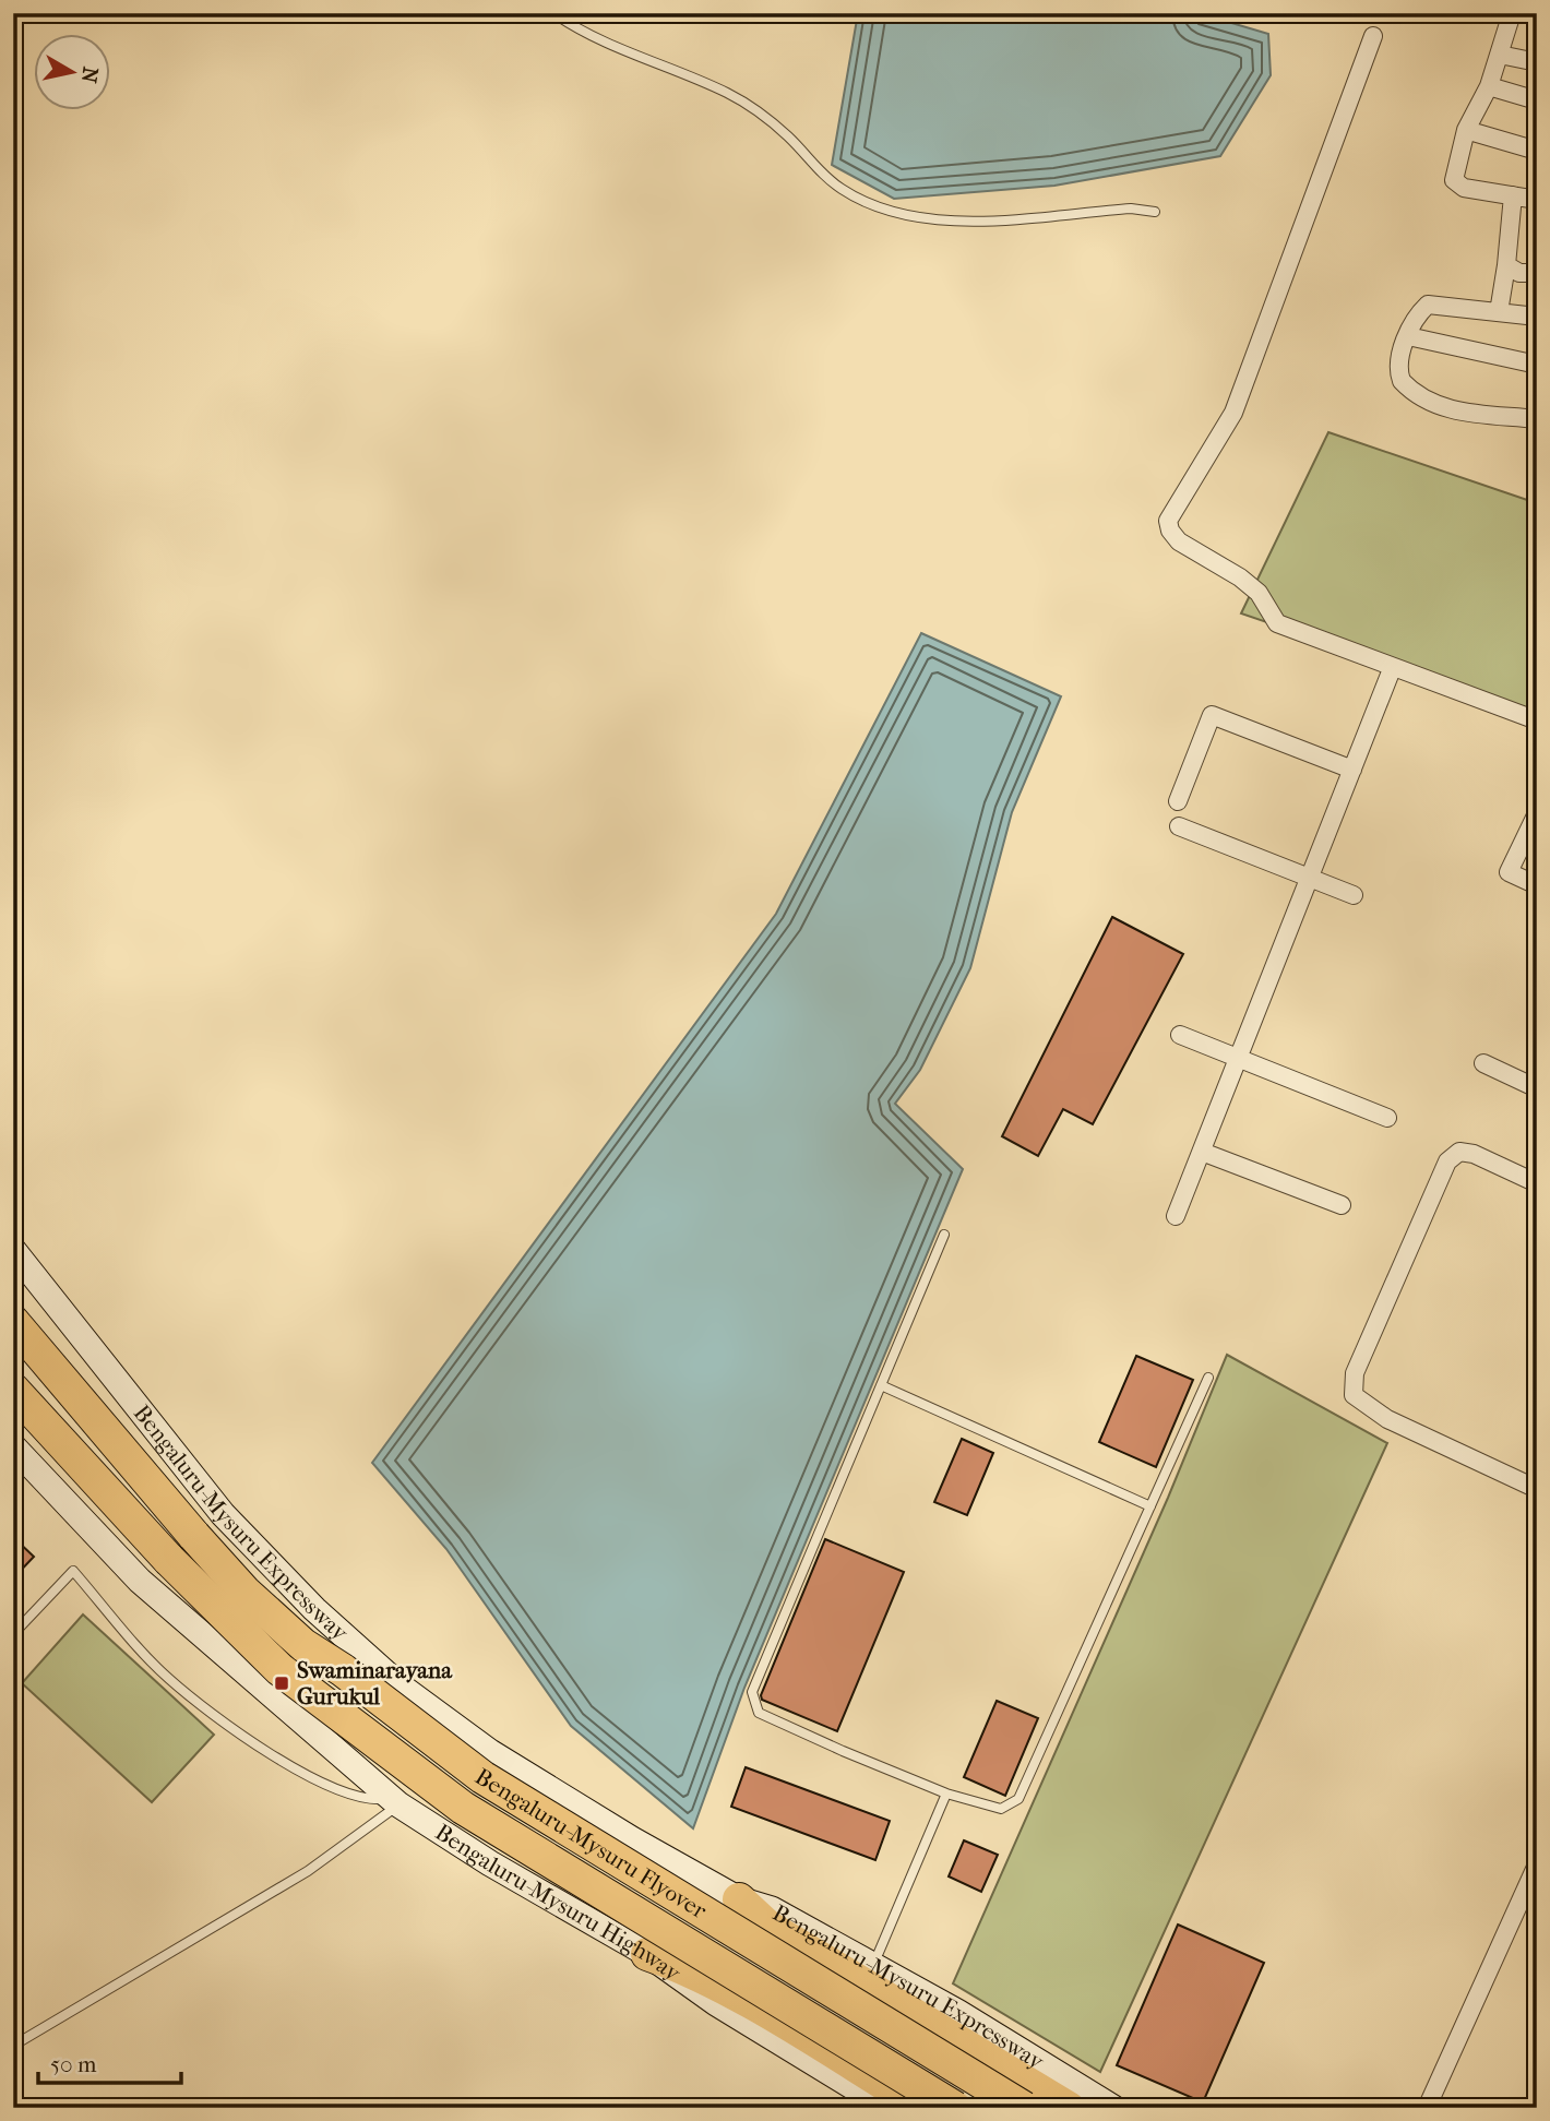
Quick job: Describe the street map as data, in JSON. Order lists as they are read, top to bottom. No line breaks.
{"streets":{"highway":["Bengaluru-Mysuru Expressway","Bengaluru-Mysuru Flyover","Bengaluru-Mysuru Highway"]},"crossings":[["Bengaluru-Mysuru Expressway","Bengaluru-Mysuru Flyover"]],"places":{"transit":["Swaminarayana Gurukul"]},"scale_bar":"50 m","north":"right"}
